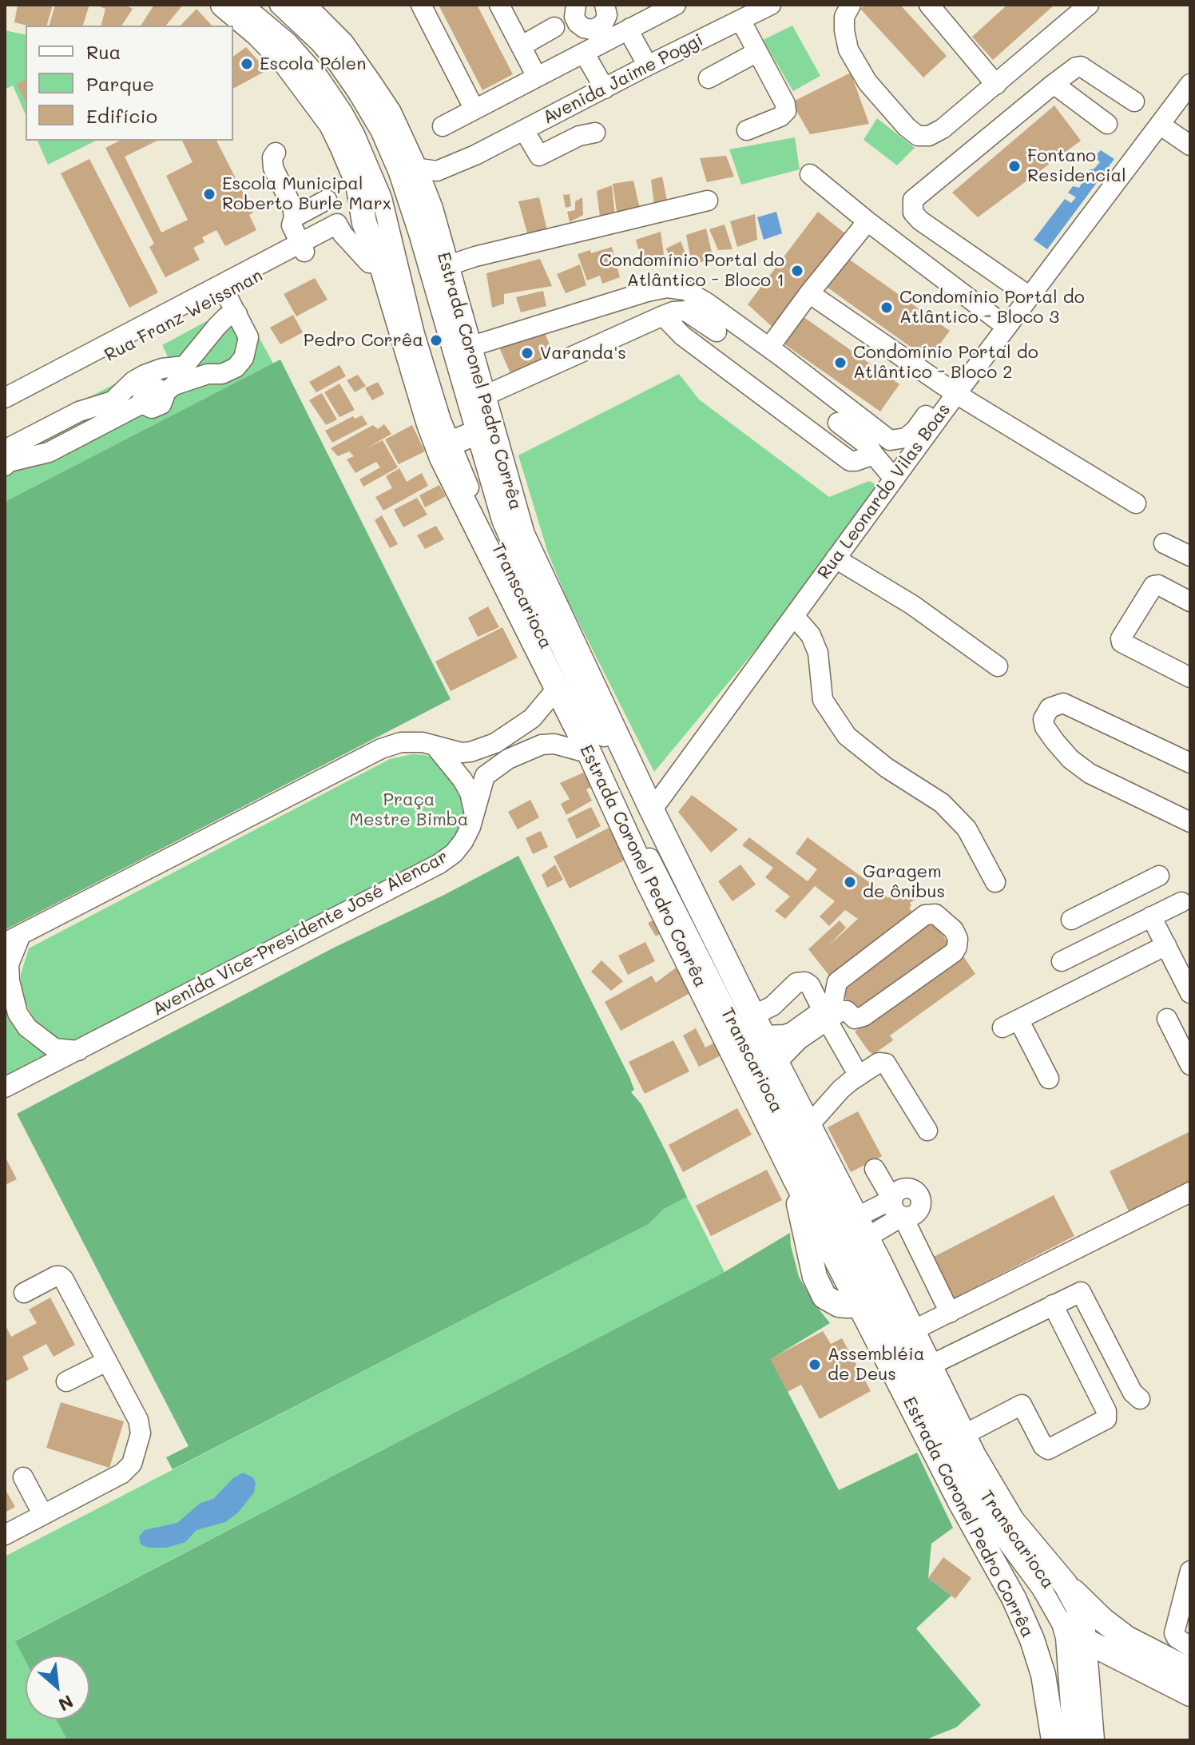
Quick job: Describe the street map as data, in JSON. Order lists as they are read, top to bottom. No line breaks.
{"streets":{"main road":["Estrada Coronel Pedro Corrêa"],"street":["Avenida Jaime Poggi","Rua Franz Weissman","Rua Leonardo Vilas Boas","Transcarioca","Avenida Vice-Presidente José Alencar"]},"crossings":[["Avenida Jaime Poggi","Estrada Coronel Pedro Corrêa"],["Rua Franz Weissman","Estrada Coronel Pedro Corrêa"],["Estrada Coronel Pedro Corrêa","Rua Leonardo Vilas Boas"],["Estrada Coronel Pedro Corrêa","Transcarioca"],["Estrada Coronel Pedro Corrêa","Avenida Vice-Presidente José Alencar"]],"parks":["Praça Mestre Bimba"],"places":["Escola Pólen","Fontano Residencial","Escola Municipal Roberto Burle Marx","Condomínio Portal do Atlântico - Bloco 1","Condomínio Portal do Atlântico - Bloco 3","Pedro Corrêa","Varanda's","Condomínio Portal do Atlântico - Bloco 2","Garagem de ônibus","Assembléia de Deus"],"legend":["Rua","Parque","Edifício"],"north":"bottom right"}
